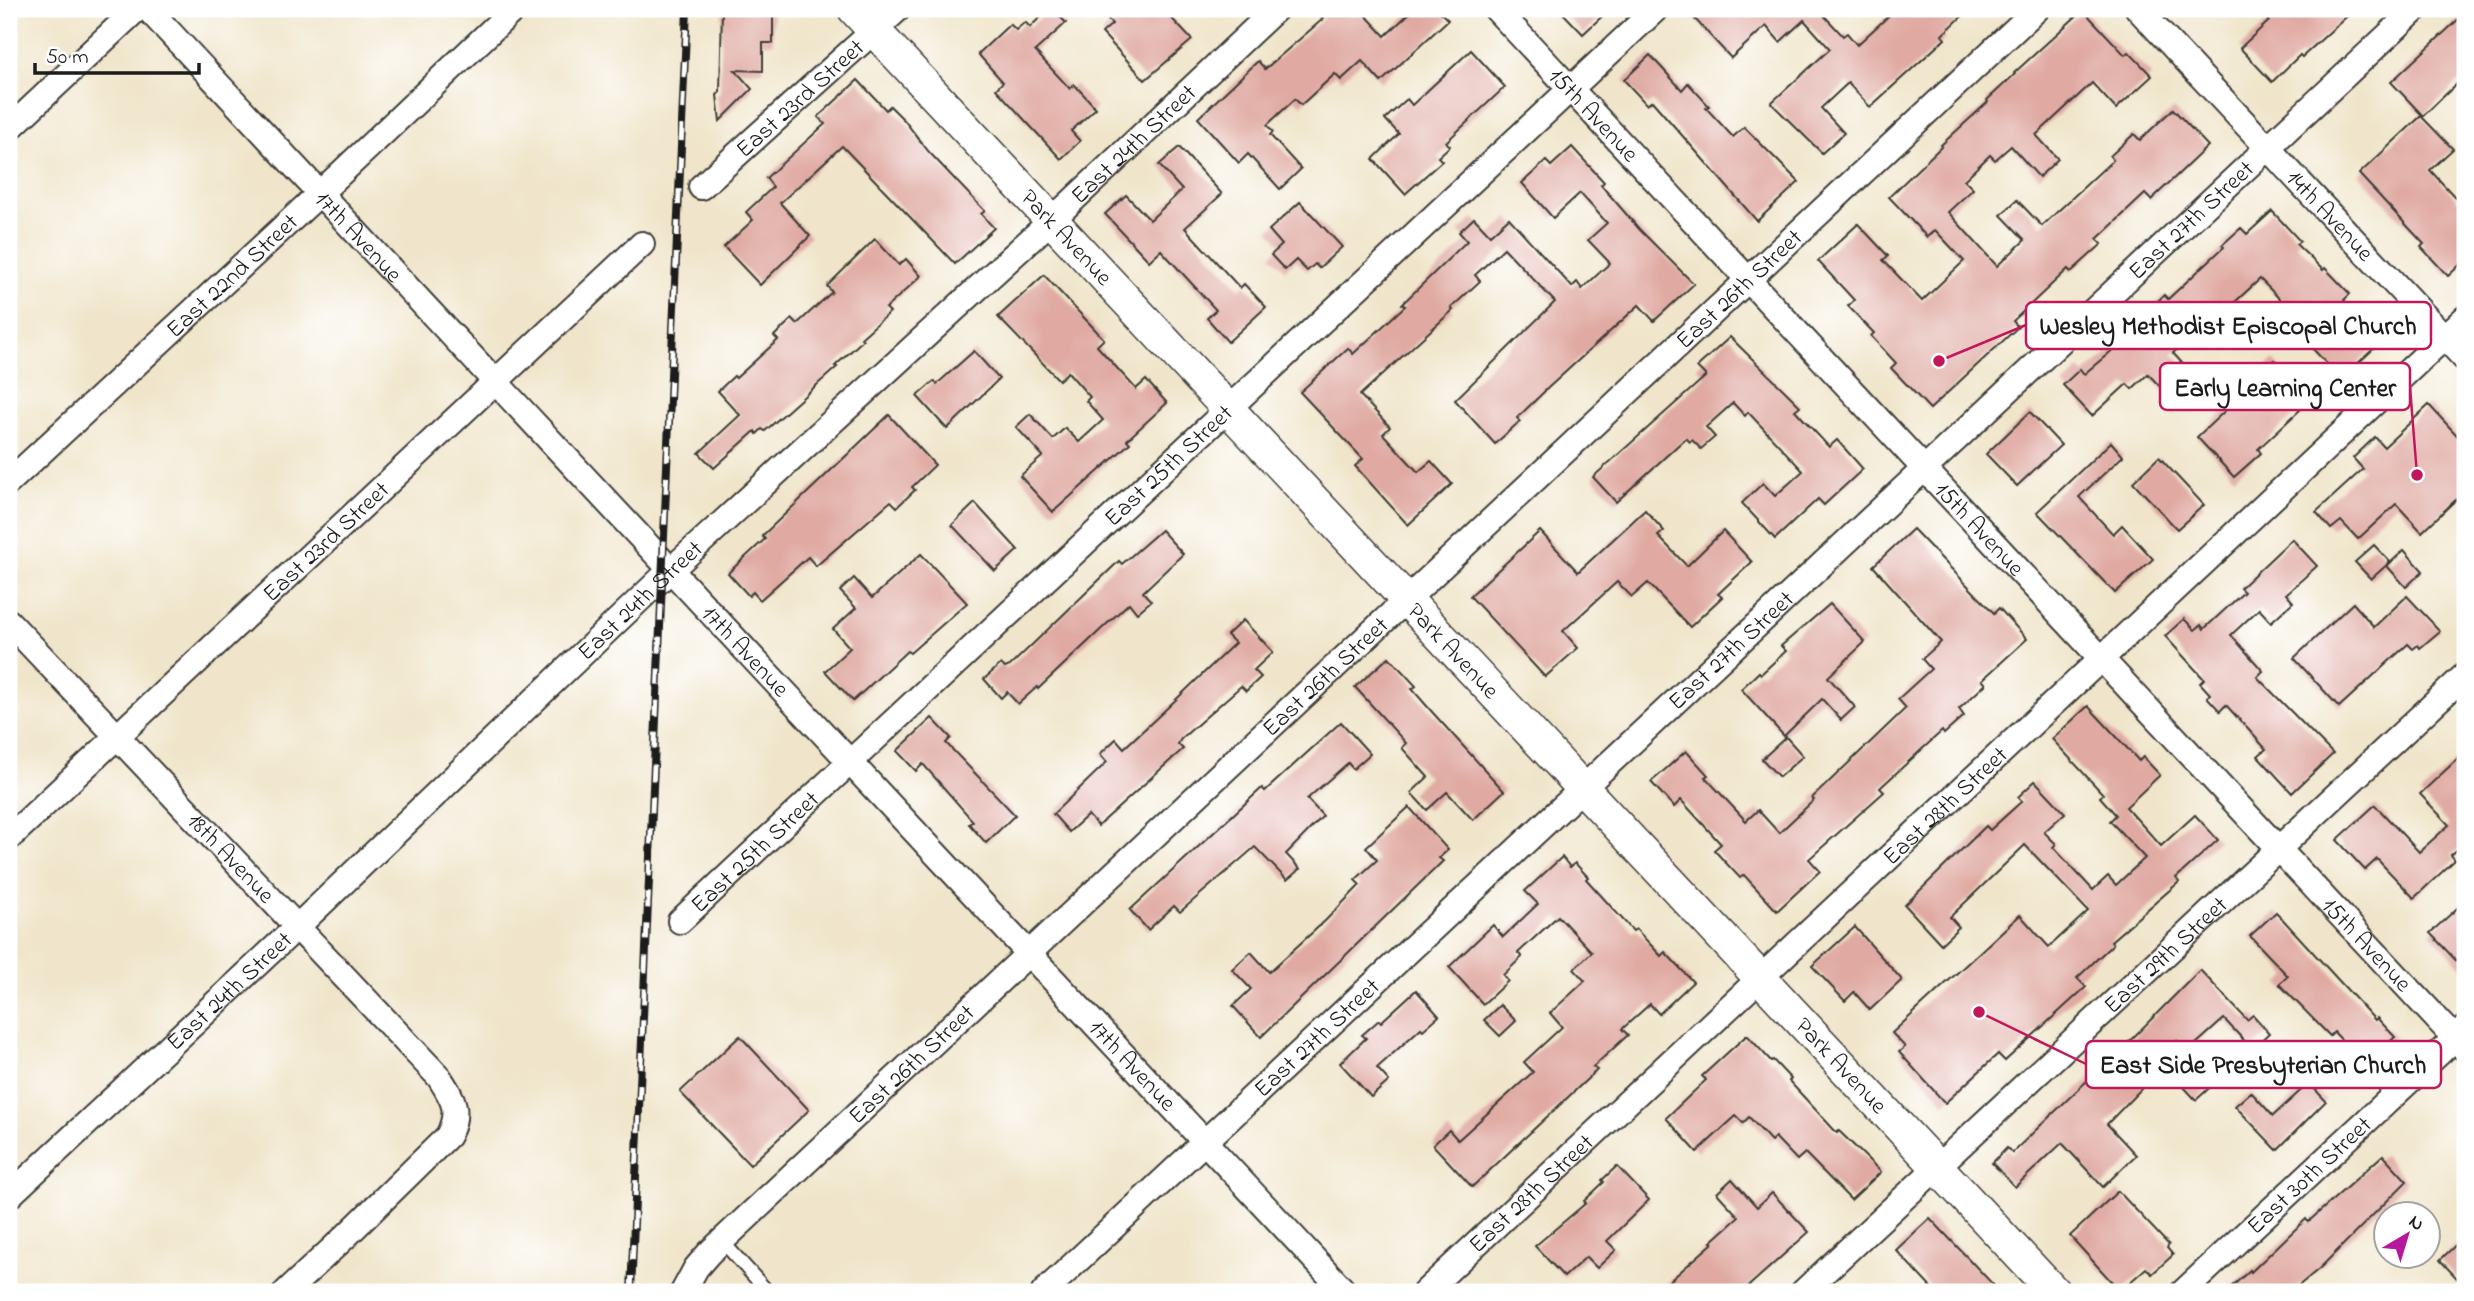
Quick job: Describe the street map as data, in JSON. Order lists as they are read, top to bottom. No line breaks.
{"streets":{"street":["East 23rd Street","15th Avenue","East 24th Street","14th Avenue","East 27th Street","Park Avenue","17th Avenue","East 22nd Street","East 26th Street","East 25th Street","East 28th Street","18th Avenue","East 29th Street","East 30th Street"]},"crossings":[["East 23rd Street","Park Avenue"],["East 23rd Street","17th Avenue"],["East 23rd Street","18th Avenue"],["15th Avenue","East 27th Street"],["15th Avenue","East 26th Street"],["15th Avenue","East 25th Street"],["15th Avenue","East 28th Street"],["15th Avenue","East 29th Street"],["15th Avenue","East 30th Street"],["East 24th Street","Park Avenue"],["East 24th Street","17th Avenue"],["East 24th Street","18th Avenue"],["14th Avenue","East 27th Street"],["14th Avenue","East 28th Street"],["East 27th Street","Park Avenue"],["East 27th Street","17th Avenue"],["Park Avenue","East 26th Street"],["Park Avenue","East 25th Street"],["Park Avenue","East 28th Street"],["Park Avenue","East 29th Street"],["17th Avenue","East 22nd Street"],["17th Avenue","East 26th Street"],["17th Avenue","East 25th Street"]],"places":["Wesley Methodist Episcopal Church","Early Learning Center","East Side Presbyterian Church"],"scale_bar":"50 m","north":"top right"}
